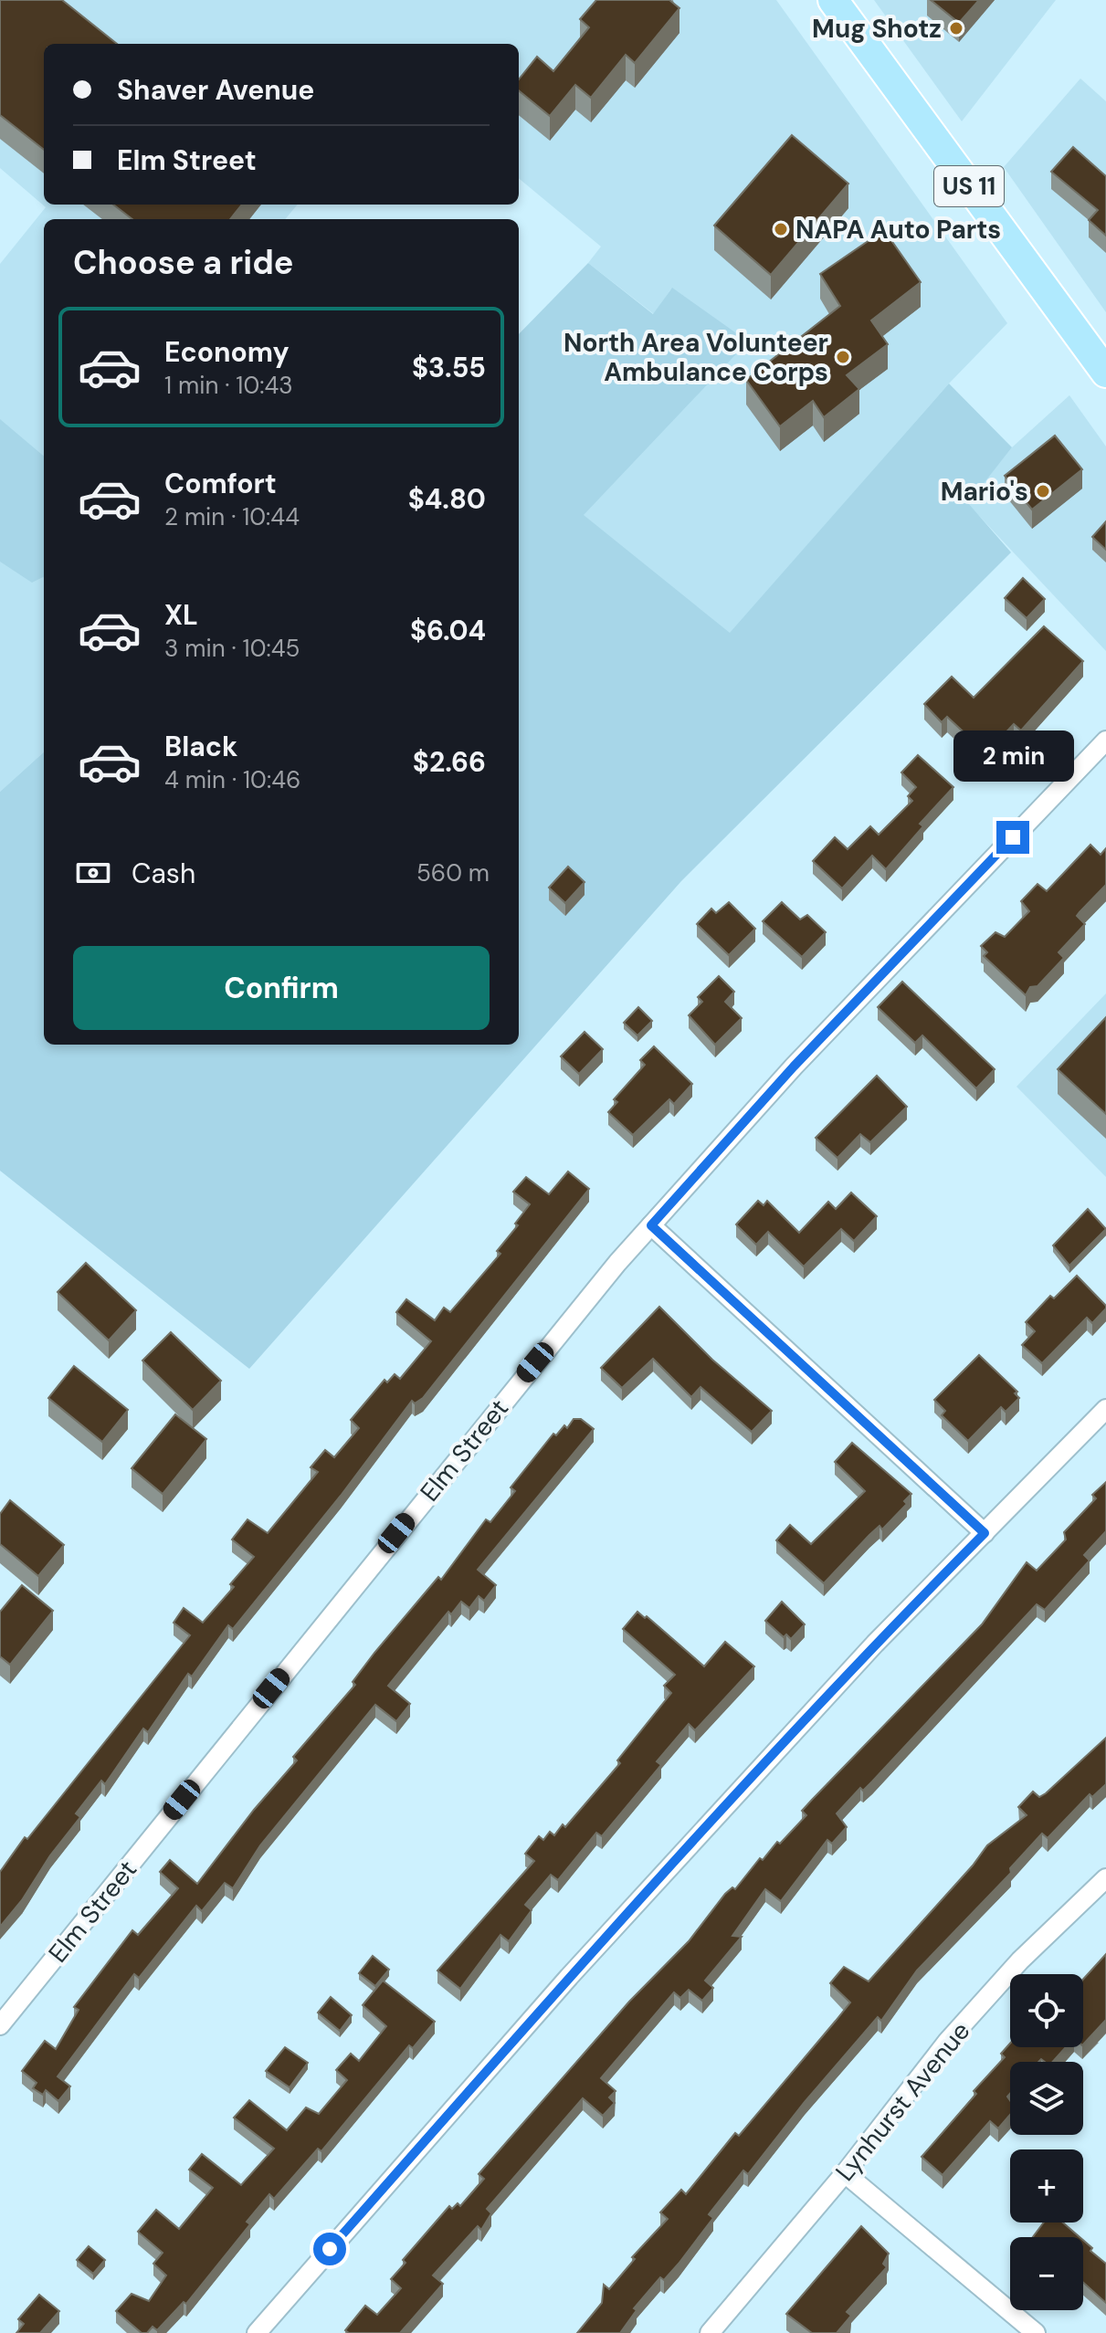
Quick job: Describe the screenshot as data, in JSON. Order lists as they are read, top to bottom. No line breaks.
{"streets":{"main road":["US 11"],"street":["Elm Street","Lynhurst Avenue"]},"places":["Mug Shotz","NAPA Auto Parts","North Area Volunteer Ambulance Corps","Mario's"],"page":{"banner":["Shaver Avenue","Elm Street"],"heading":"Choose a ride","list":[{"name":"Economy","note":"1 min · 10:43","value":"$3.55"},{"name":"Comfort","note":"2 min · 10:44","value":"$4.80"},{"name":"XL","note":"3 min · 10:45","value":"$6.04"},{"name":"Black","note":"4 min · 10:46","value":"$2.66"}],"bubble":"2 min","pay":["Cash","560 m"],"buttons":"Confirm","map_buttons":["+","−"]}}
